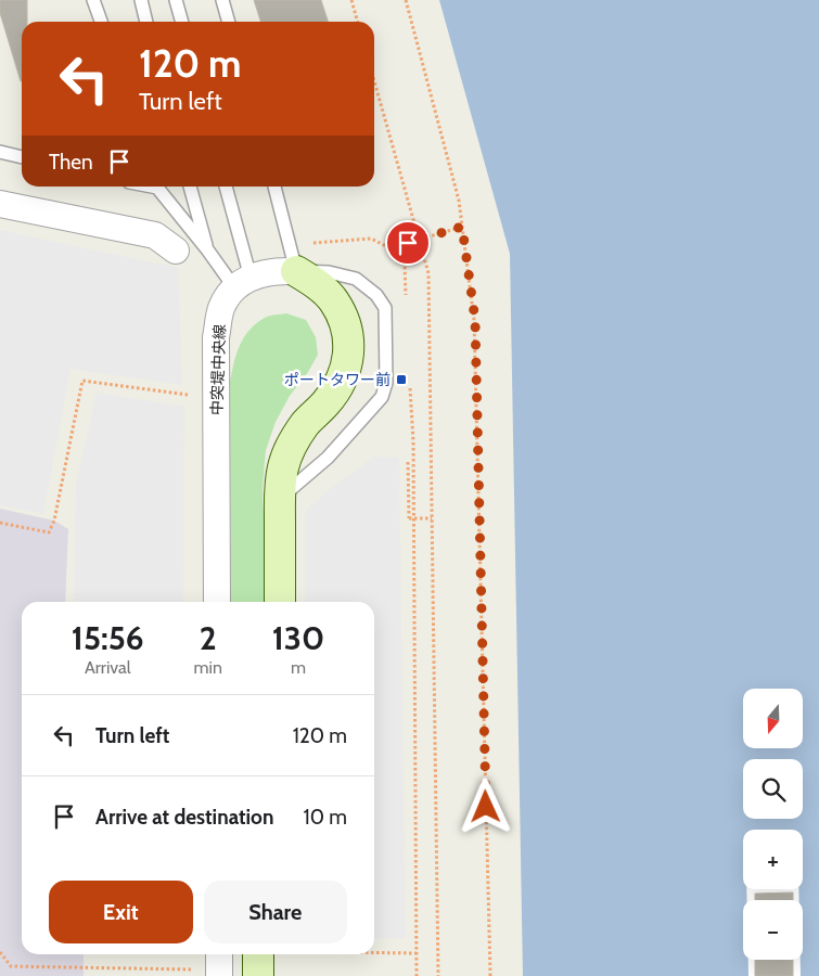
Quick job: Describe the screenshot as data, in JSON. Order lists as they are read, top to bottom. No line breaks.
{"streets":{"street":["中突堤中央線"]},"places":{"transit":["ポートタワー前"]},"north":"bottom","page":{"turn":["120 m","Turn left"],"then":"Then","eta":["15:56","Arrival","2","min","130","m"],"map_buttons":["+","−"],"list":[{"name":"Turn left","value":"120 m"},{"name":"Arrive at destination","value":"10 m"}],"buttons":["Exit","Share"]}}
